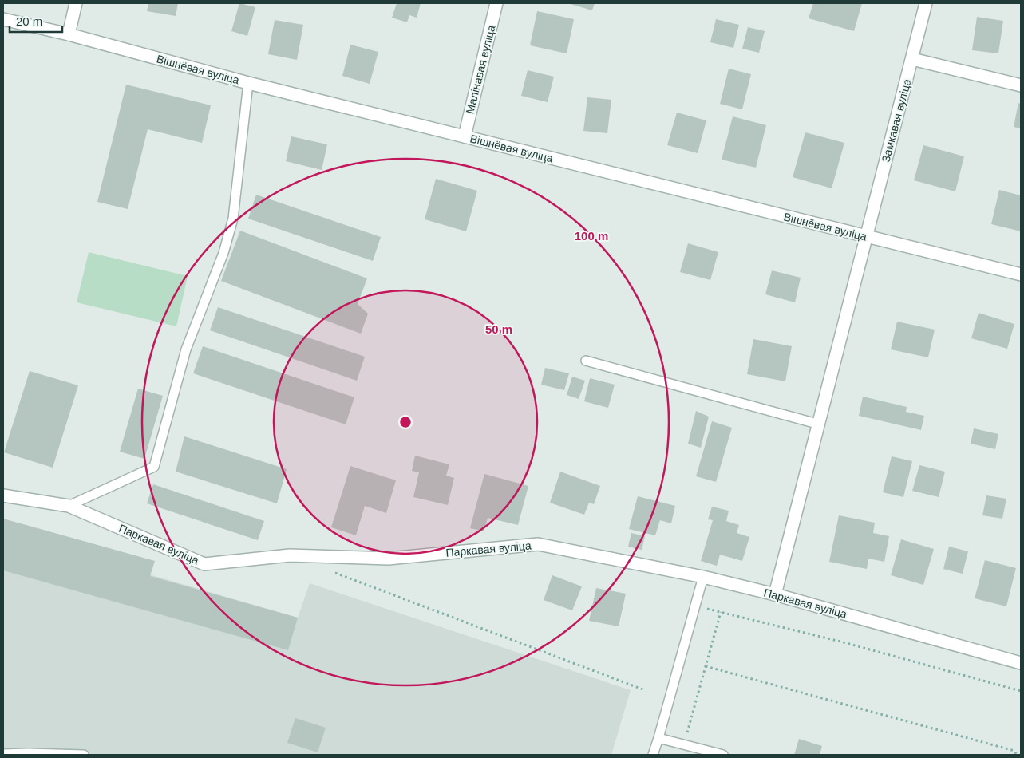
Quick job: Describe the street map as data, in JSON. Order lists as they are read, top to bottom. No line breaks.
{"streets":{"street":["Вішнёвая вуліца","Малінавая вуліца","Замкавая вуліца","Паркавая вуліца"]},"crossings":[["Вішнёвая вуліца","Малінавая вуліца"],["Вішнёвая вуліца","Замкавая вуліца"],["Замкавая вуліца","Паркавая вуліца"]],"scale_bar":"20 m","rings":["100 m","50 m"]}
